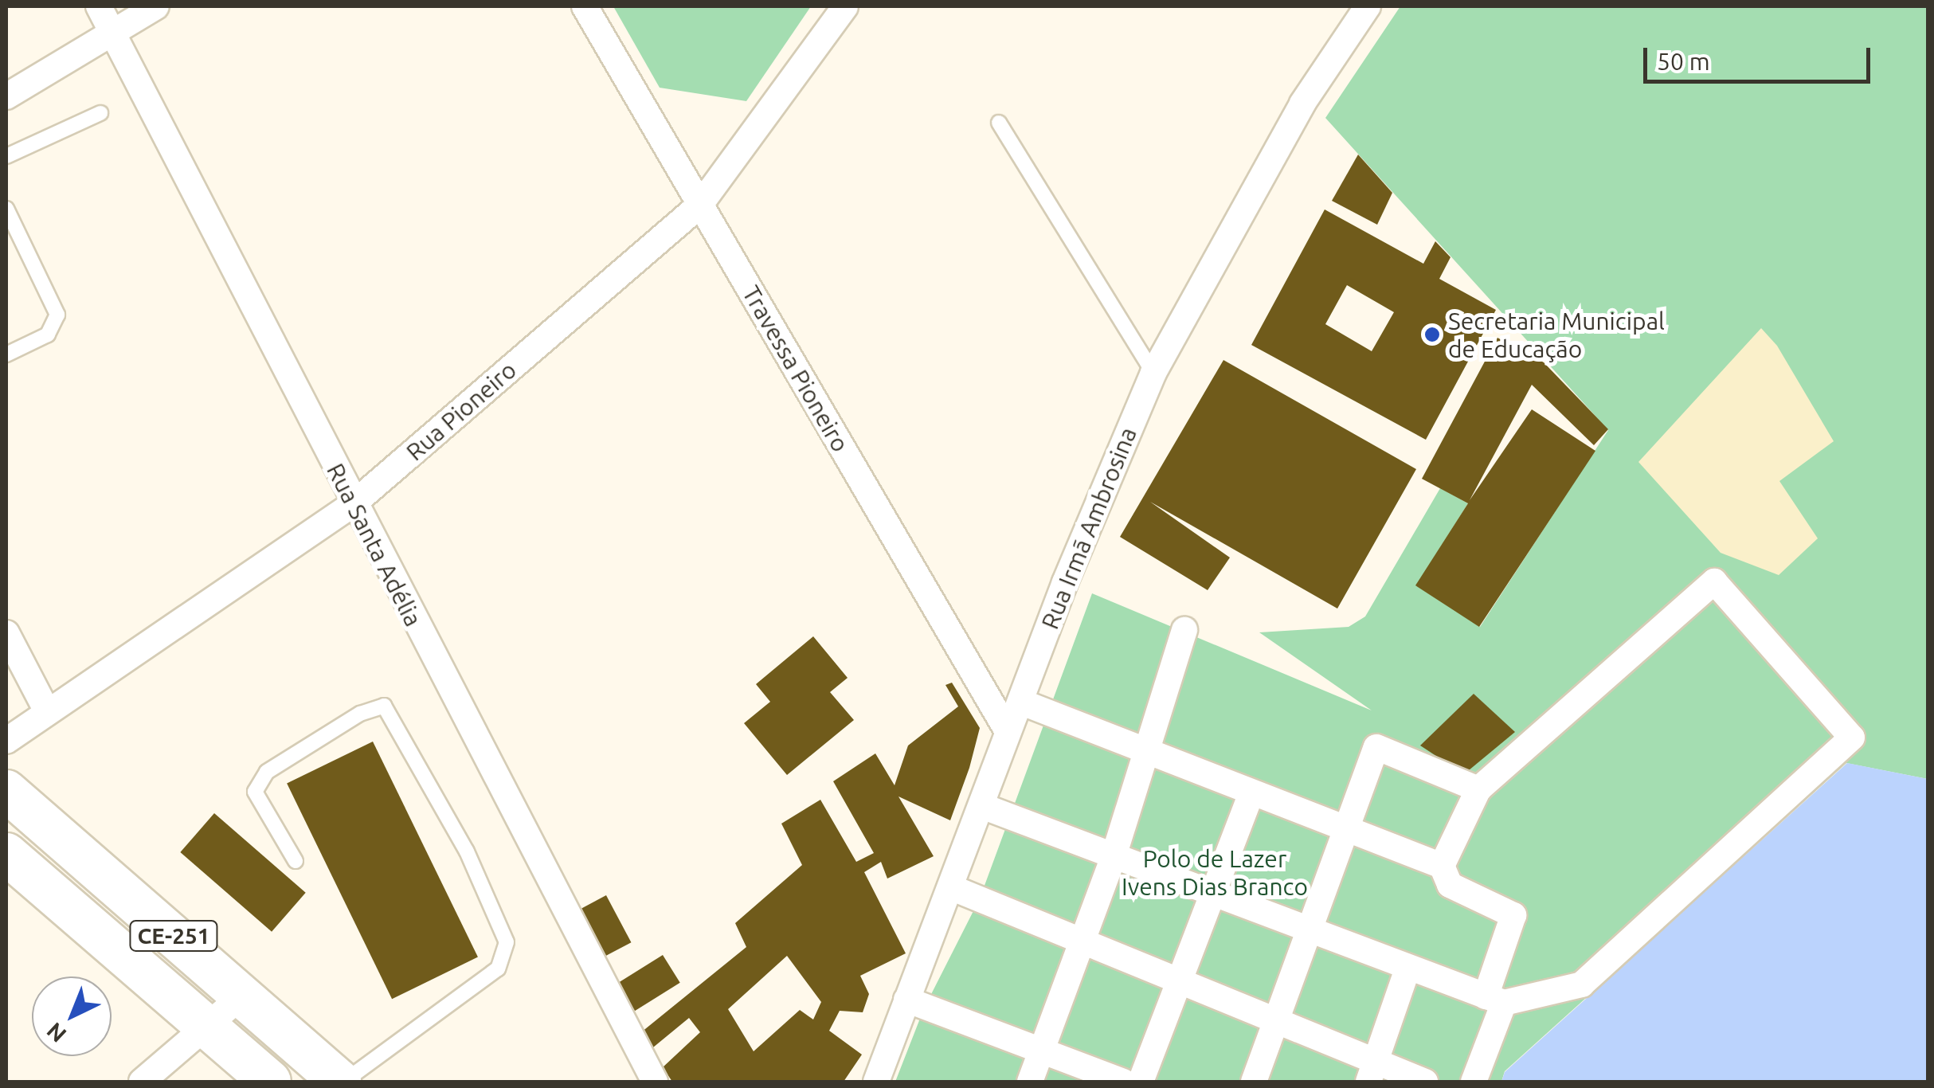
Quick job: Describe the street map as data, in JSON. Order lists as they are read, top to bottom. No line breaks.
{"streets":{"main road":["CE-251"],"street":["Travessa Pioneiro","Rua Pioneiro","Rua Irmã Ambrosina","Rua Santa Adélia"]},"crossings":[["Travessa Pioneiro","Rua Pioneiro"],["Travessa Pioneiro","Rua Irmã Ambrosina"],["Rua Pioneiro","Rua Santa Adélia"]],"parks":["Polo de Lazer Ivens Dias Branco"],"places":["Secretaria Municipal de Educação"],"scale_bar":"50 m","north":"bottom left"}
